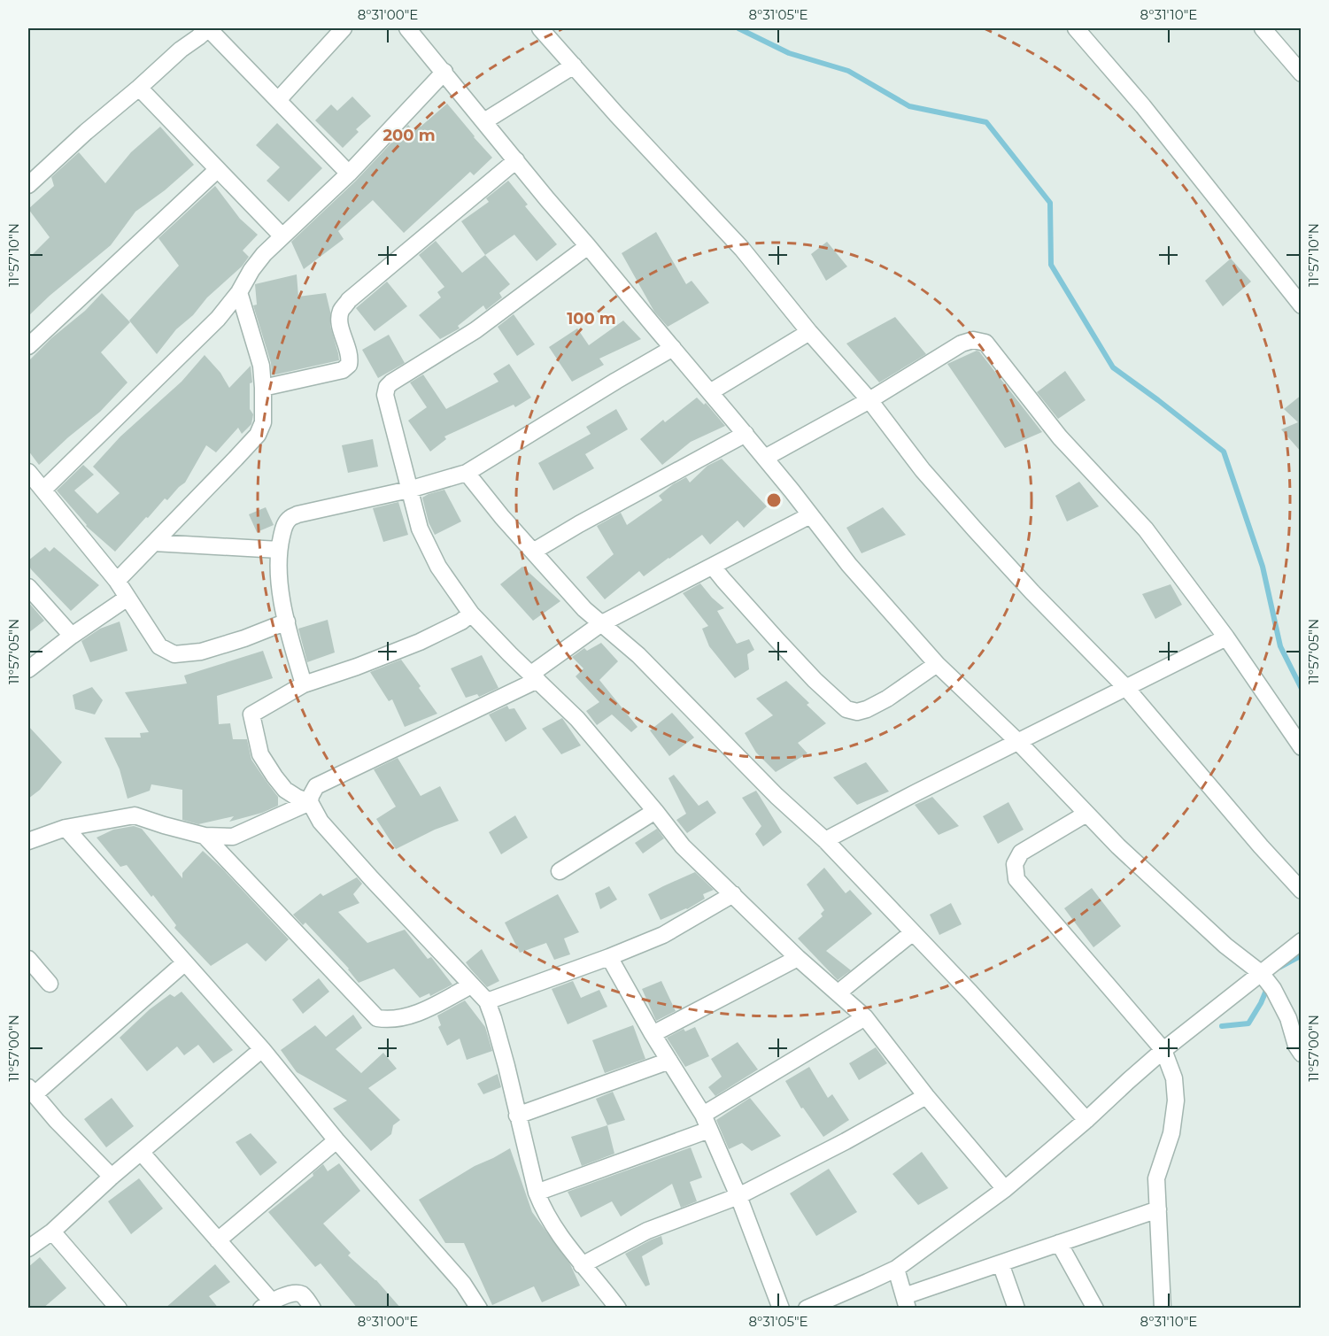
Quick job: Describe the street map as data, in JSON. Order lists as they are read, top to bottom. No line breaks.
{"coordinates":["8°31'00\"E","8°31'05\"E","8°31'10\"E","11°57'10\"N","11°57'05\"N","11°57'00\"N"],"rings":["200 m","100 m"]}
